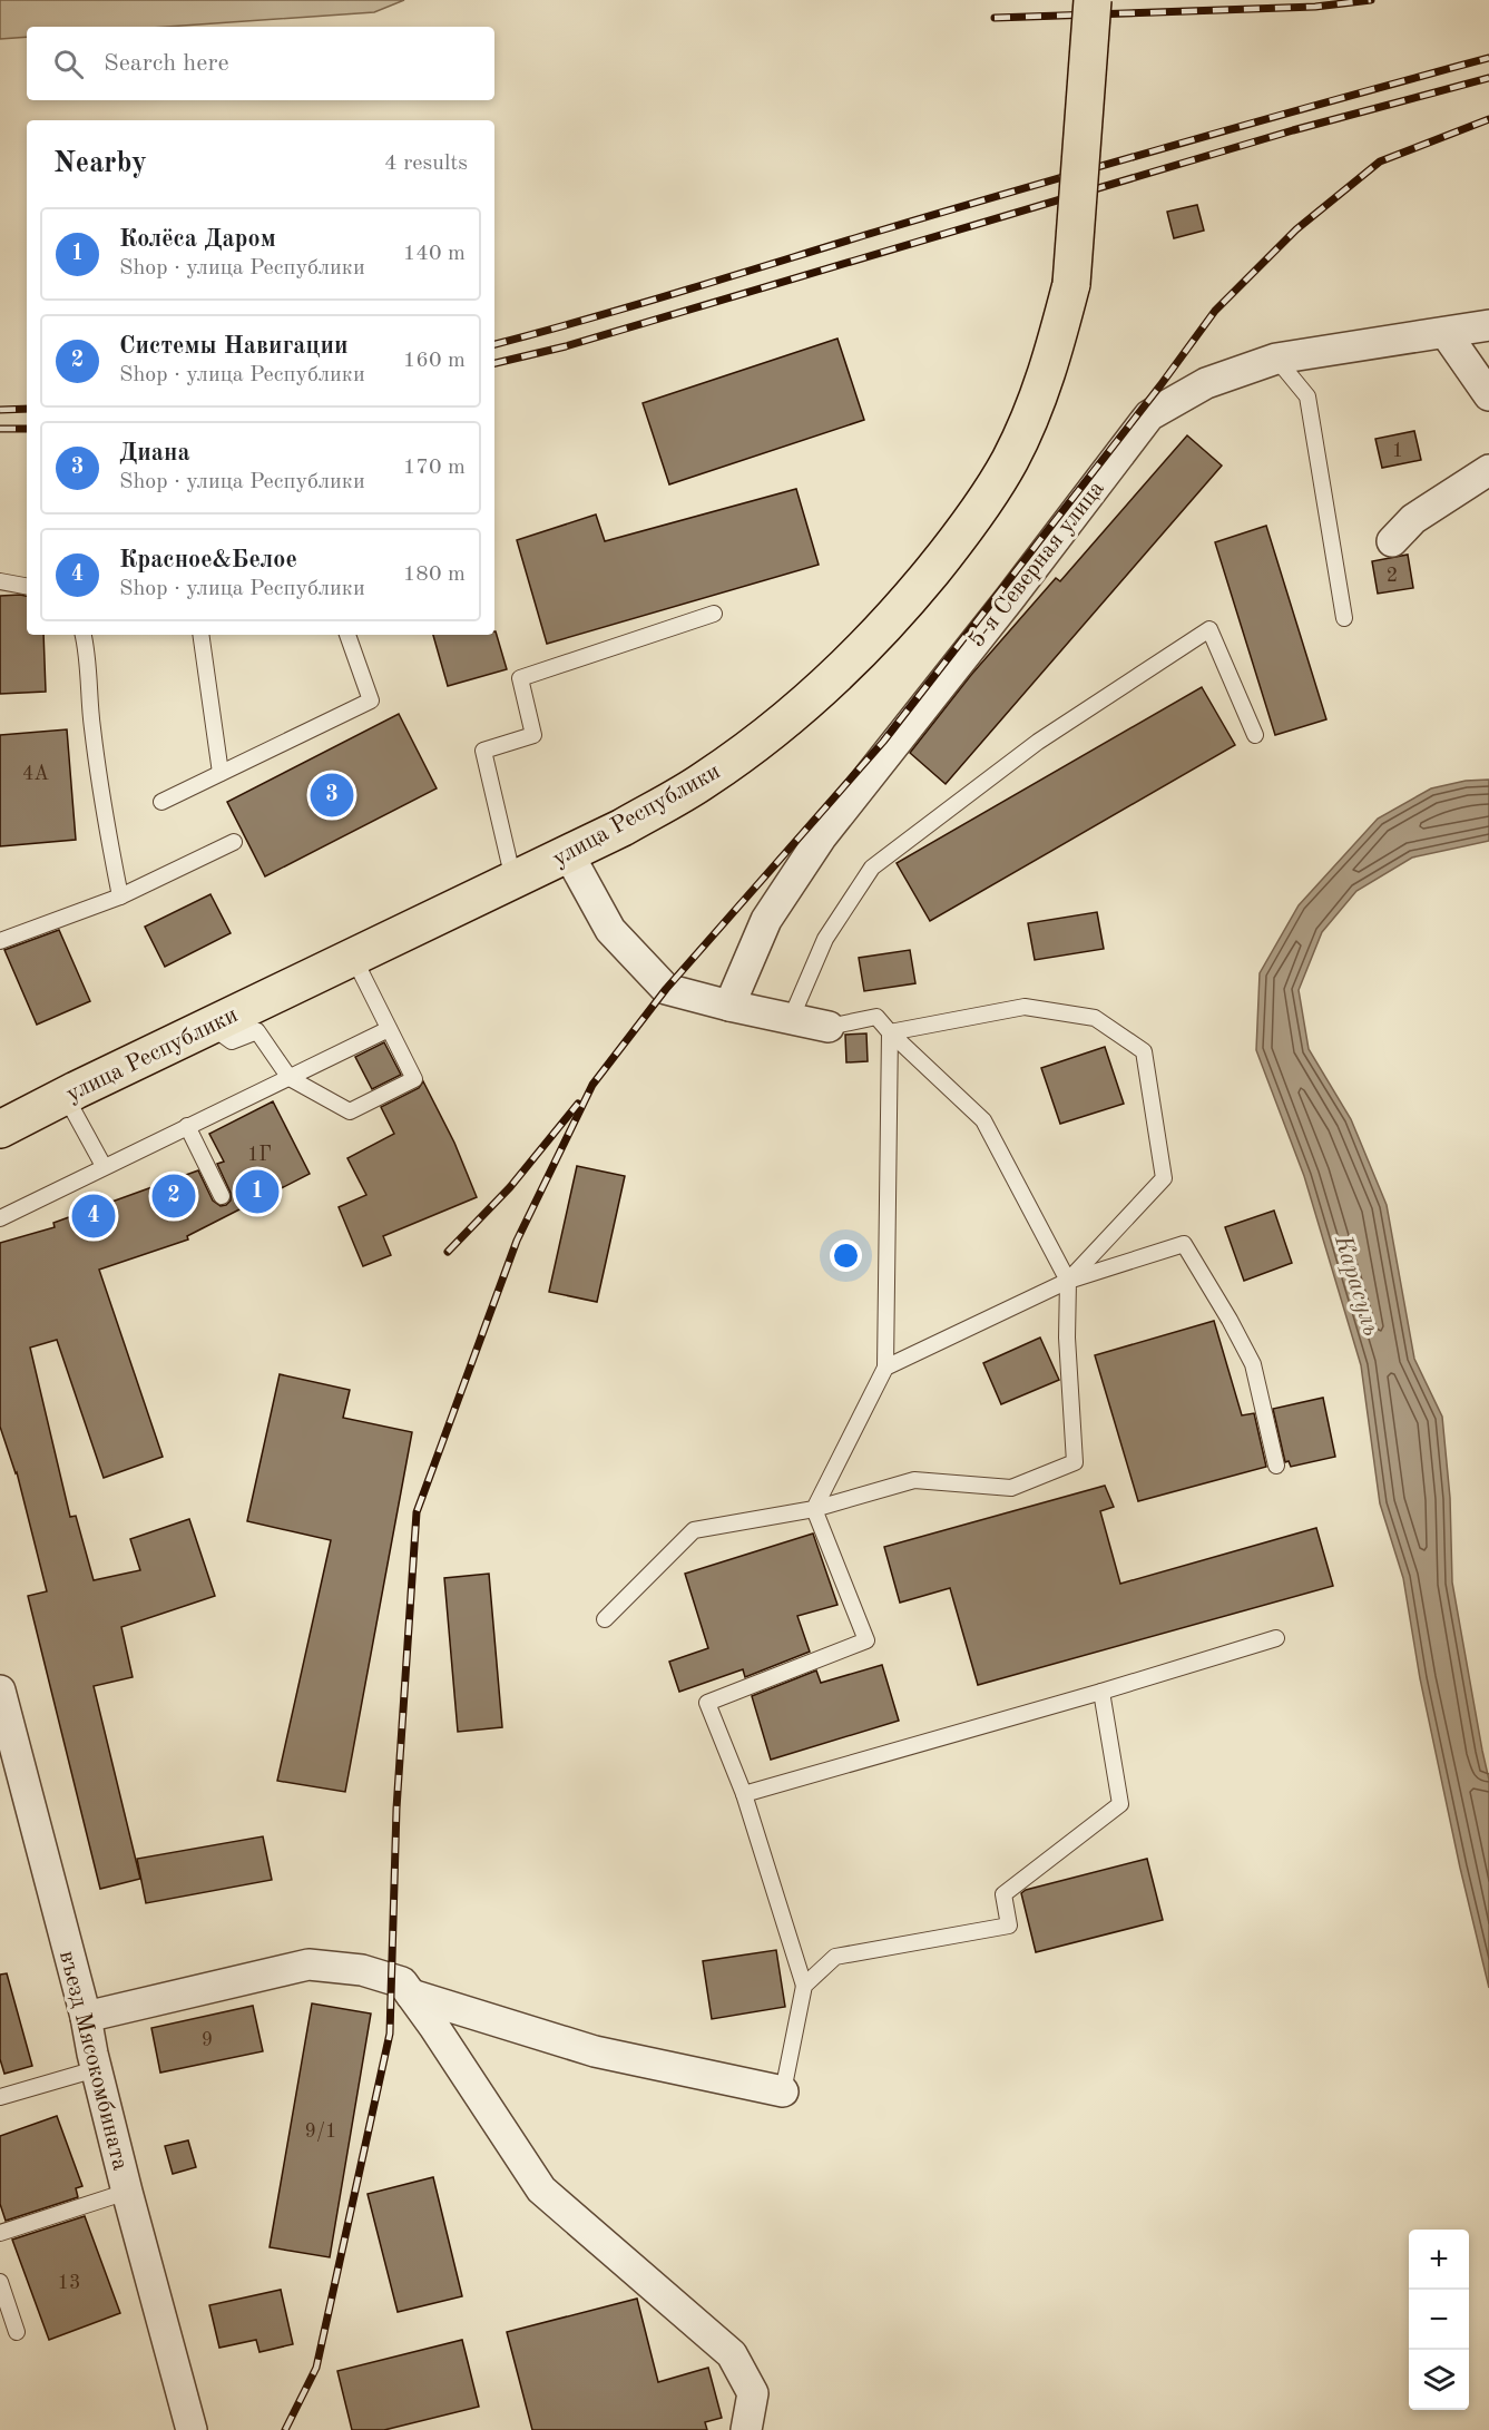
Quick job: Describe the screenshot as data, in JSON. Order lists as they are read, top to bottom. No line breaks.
{"streets":{"main road":["улица Республики"],"street":["5-я Северная улица","въезд Мясокомбината"]},"water":["Карасуль"],"house_numbers":["1","2","4А","1Г","9","9/1","13"],"page":{"search":"Search here","heading":["Nearby","4 results"],"list":[{"mark":"1","name":"Колёса Даром","note":"Shop · улица Республики","value":"140 m"},{"mark":"2","name":"Системы Навигации","note":"Shop · улица Республики","value":"160 m"},{"mark":"3","name":"Диана","note":"Shop · улица Республики","value":"170 m"},{"mark":"4","name":"Красное&Белое","note":"Shop · улица Республики","value":"180 m"}],"pins":["3","1","2","4"],"map_buttons":["+","−"]}}
